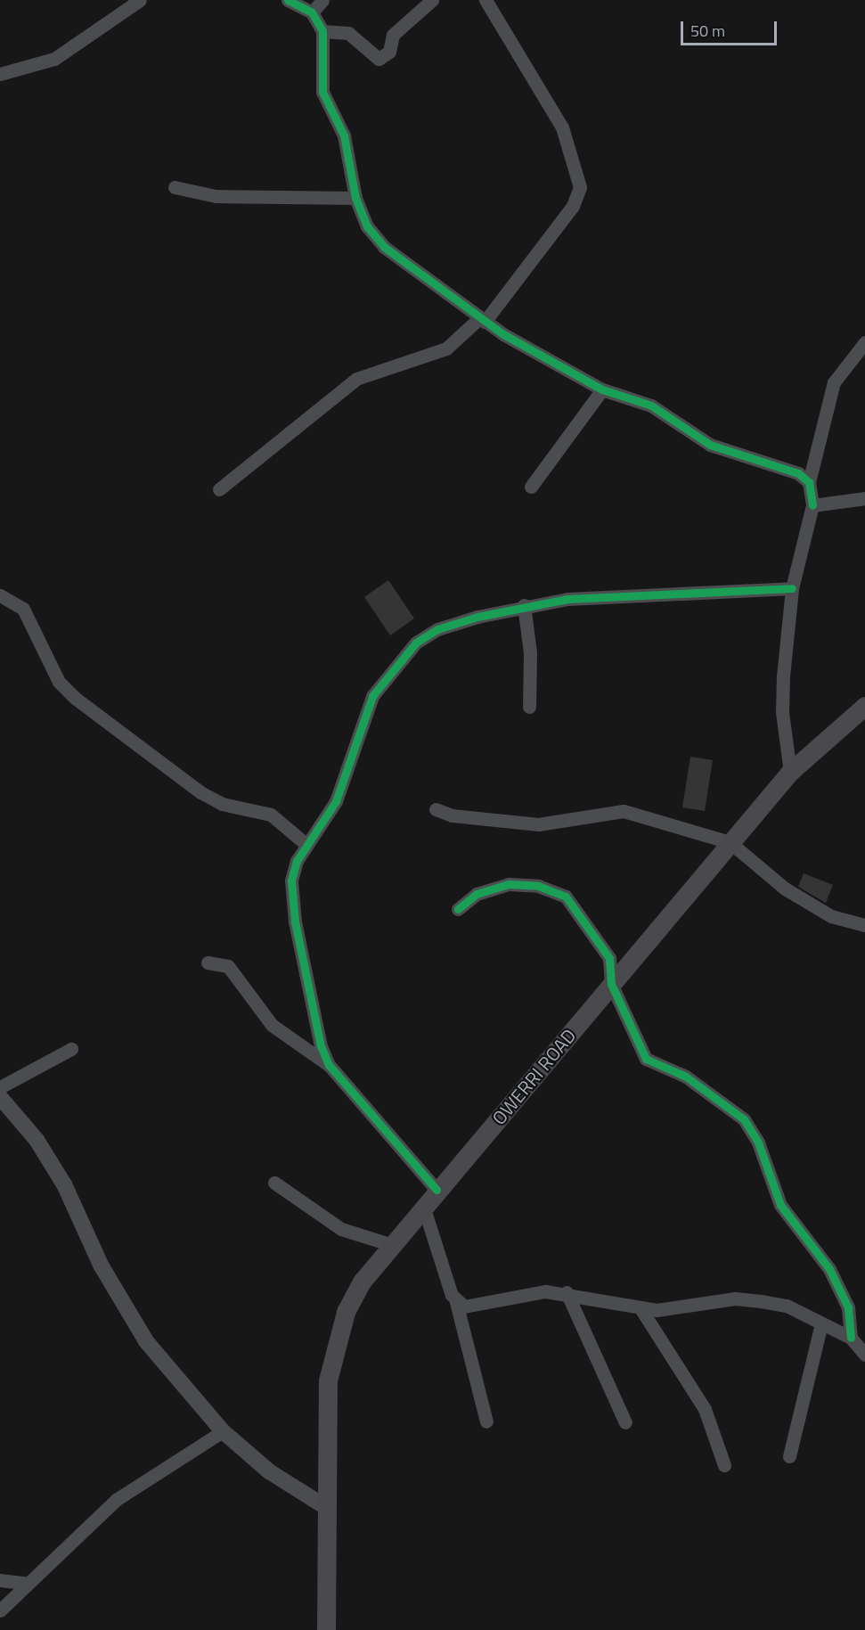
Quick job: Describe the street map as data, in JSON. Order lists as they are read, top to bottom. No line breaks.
{"streets":{"main road":["OWERRI ROAD"]},"scale_bar":"50 m"}
